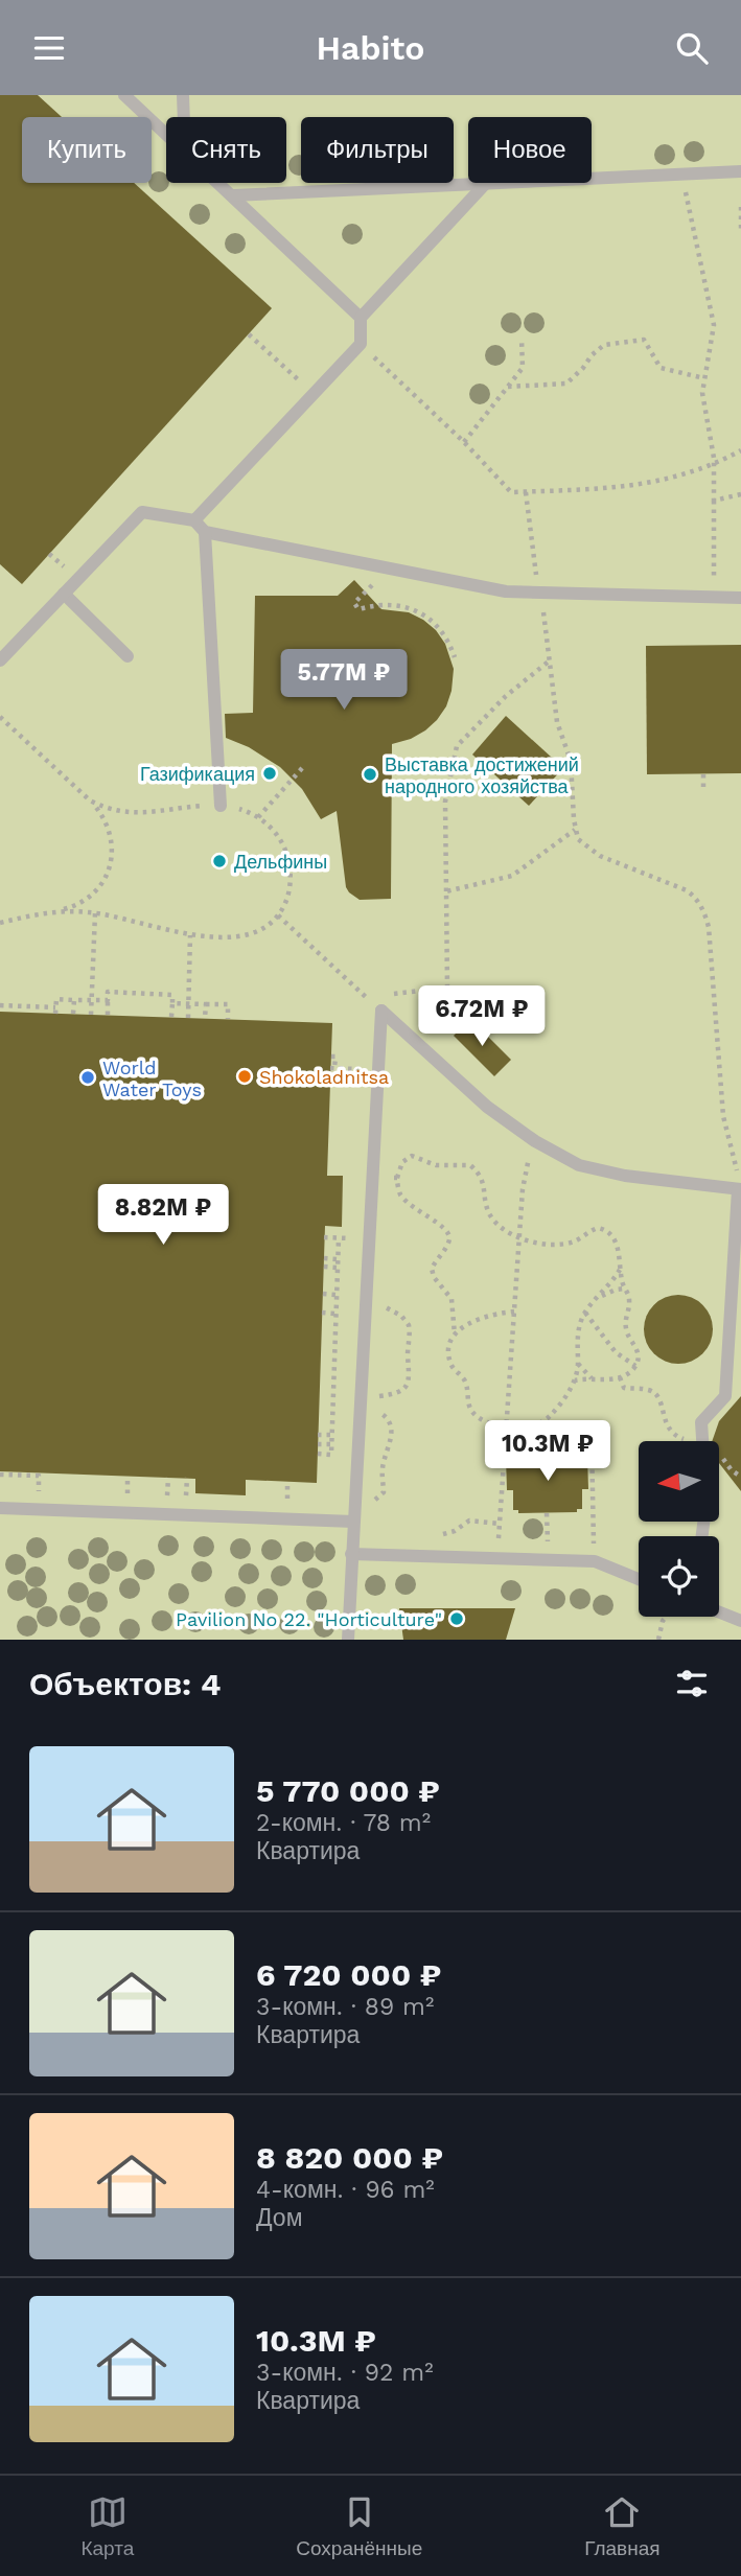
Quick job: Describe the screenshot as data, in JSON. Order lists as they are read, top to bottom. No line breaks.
{"places":["Газификация","Выставка достижений народного хозяйства","Дельфины","Shokoladnitsa","World Water Toys","Pavilion No 22. \"Horticulture\""],"north":"left","page":{"header":"Habito","chip":["Купить","Снять","Фильтры","Новое"],"price":["5.77M ₽","6.72M ₽","8.82M ₽","10.3M ₽"],"heading":"Объектов: 4","list":[{"name":"5 770 000 ₽","note":"2-комн. · 78 m² · Квартира"},{"name":"6 720 000 ₽","note":"3-комн. · 89 m² · Квартира"},{"name":"8 820 000 ₽","note":"4-комн. · 96 m² · Дом"},{"name":"10.3M ₽","note":"3-комн. · 92 m² · Квартира"}],"tabs":["Карта","Сохранённые","Главная"]}}
